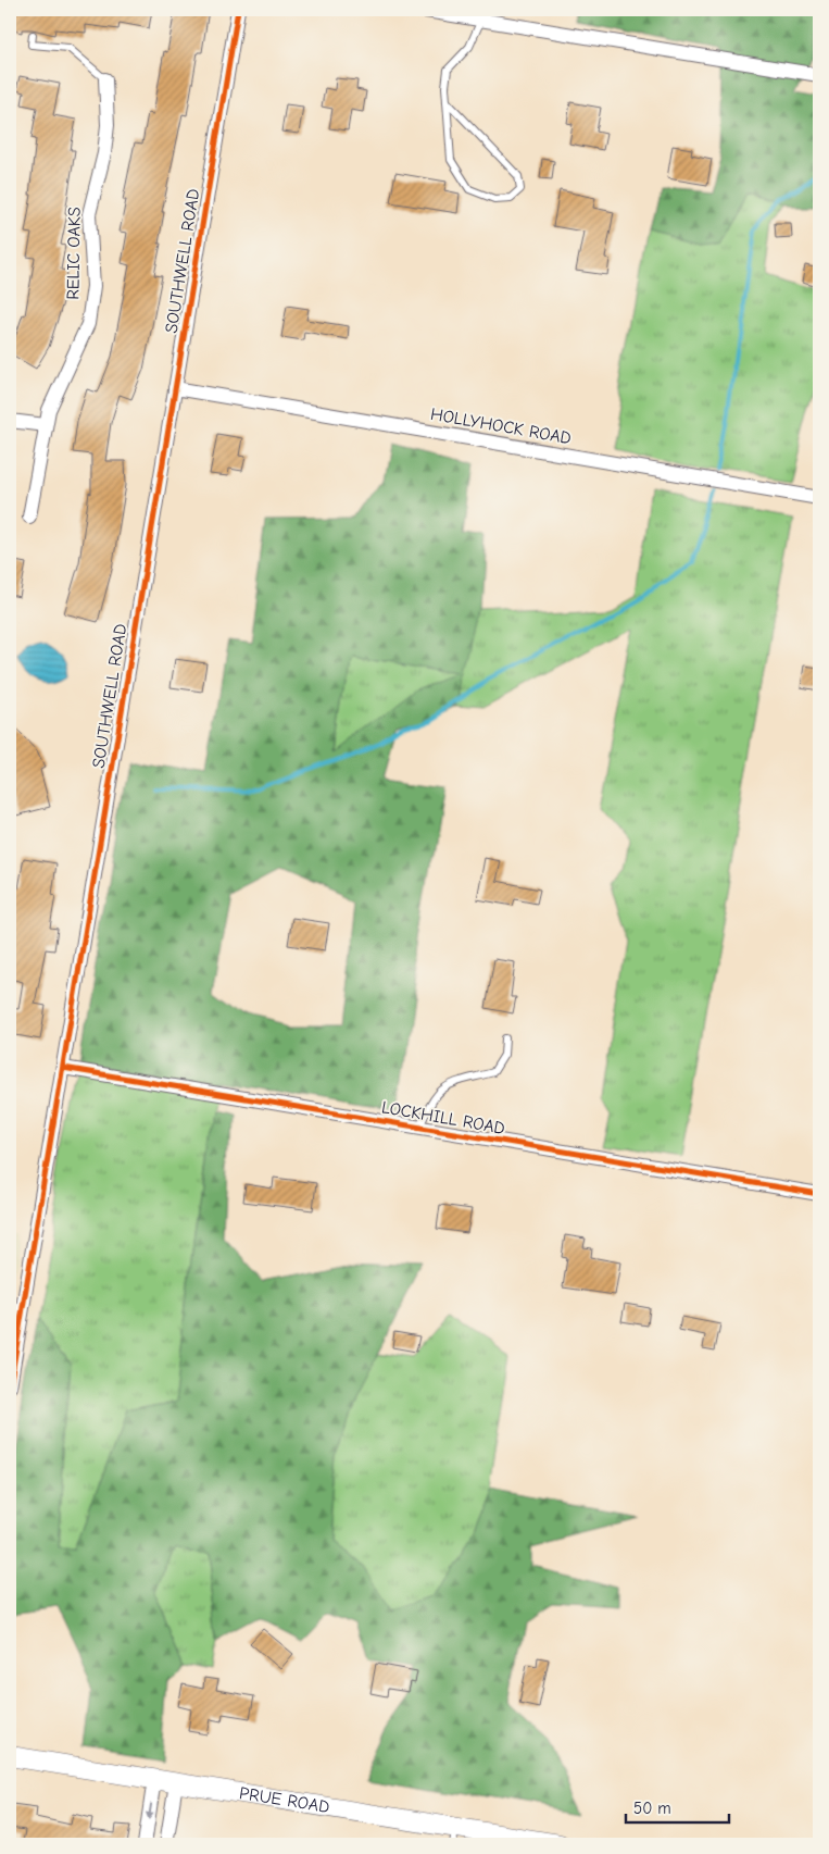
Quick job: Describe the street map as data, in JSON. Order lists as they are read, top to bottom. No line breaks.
{"streets":{"main road":["PRUE ROAD"],"street":["RELIC OAKS","SOUTHWELL ROAD","HOLLYHOCK ROAD","LOCKHILL ROAD"]},"crossings":[["SOUTHWELL ROAD","HOLLYHOCK ROAD"],["SOUTHWELL ROAD","LOCKHILL ROAD"]],"scale_bar":"50 m"}
